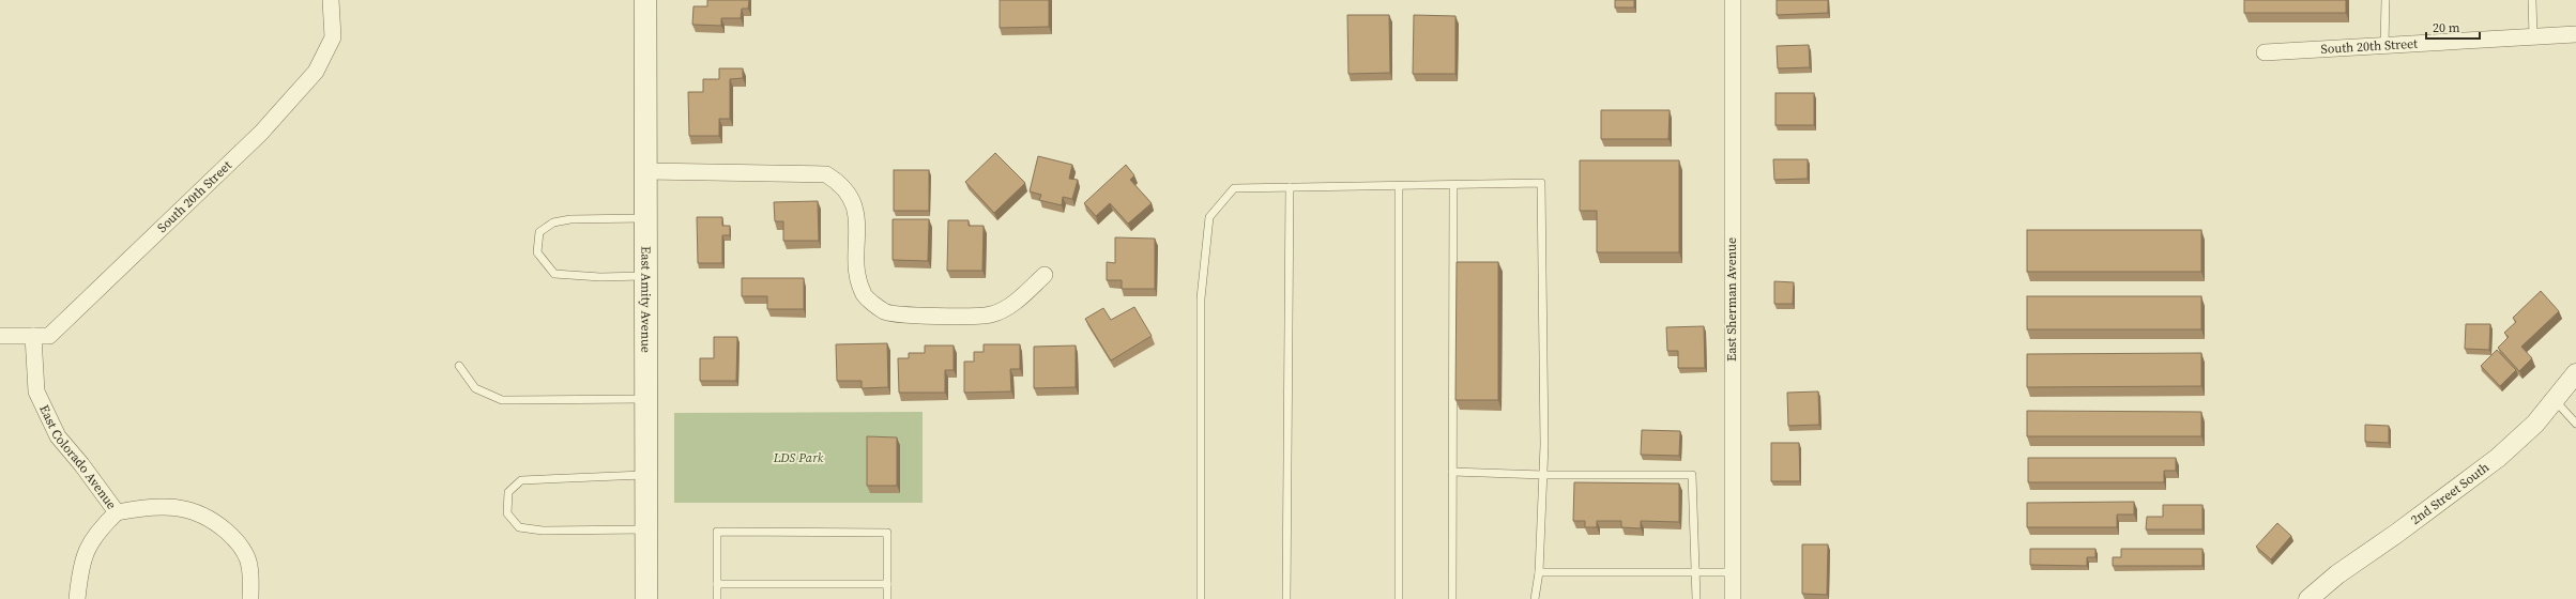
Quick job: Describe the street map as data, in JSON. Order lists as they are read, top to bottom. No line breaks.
{"streets":{"main road":["East Amity Avenue"],"street":["South 20th Street","East Sherman Avenue","East Colorado Avenue","2nd Street South"]},"crossings":[["South 20th Street","East Colorado Avenue"]],"parks":["LDS Park"],"scale_bar":"20 m"}
